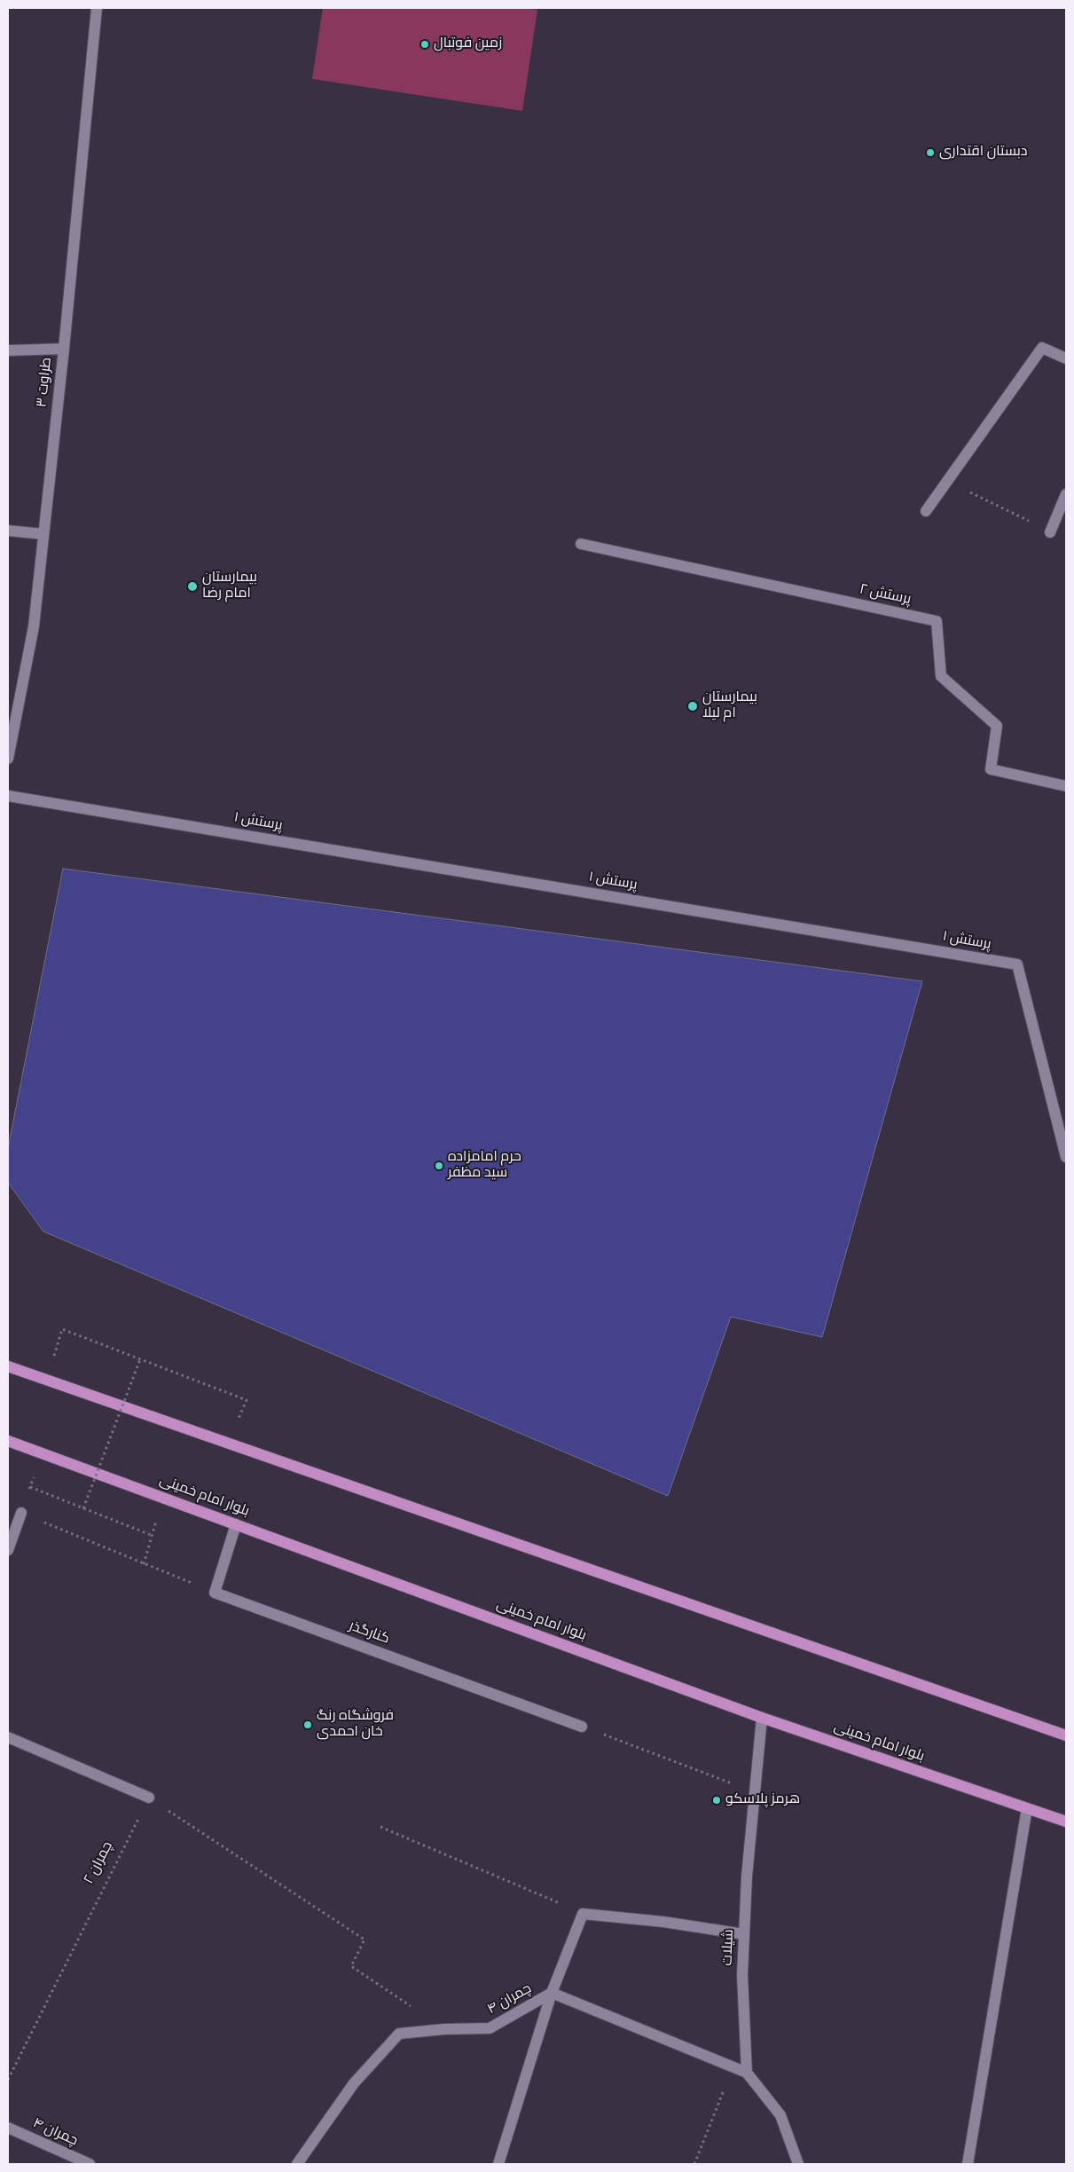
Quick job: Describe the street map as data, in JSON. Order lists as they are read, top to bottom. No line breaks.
{"streets":{"main road":["بلوار امام خمینی"],"street":["طراوت ۳","پرستش ۲","پرستش ۱","کنارگذر","شیلات","چمران ۴"],"path":["چمران ۲"]},"crossings":[["بلوار امام خمینی","شیلات"]],"places":["زمین فوتبال","دبستان اقتداری","بیمارستان امام رضا","بیمارستان ام لیلا","حرم امامزاده سید مظفر","فروشگاه رنگ خان احمدی","هرمز پلاسکو"]}
